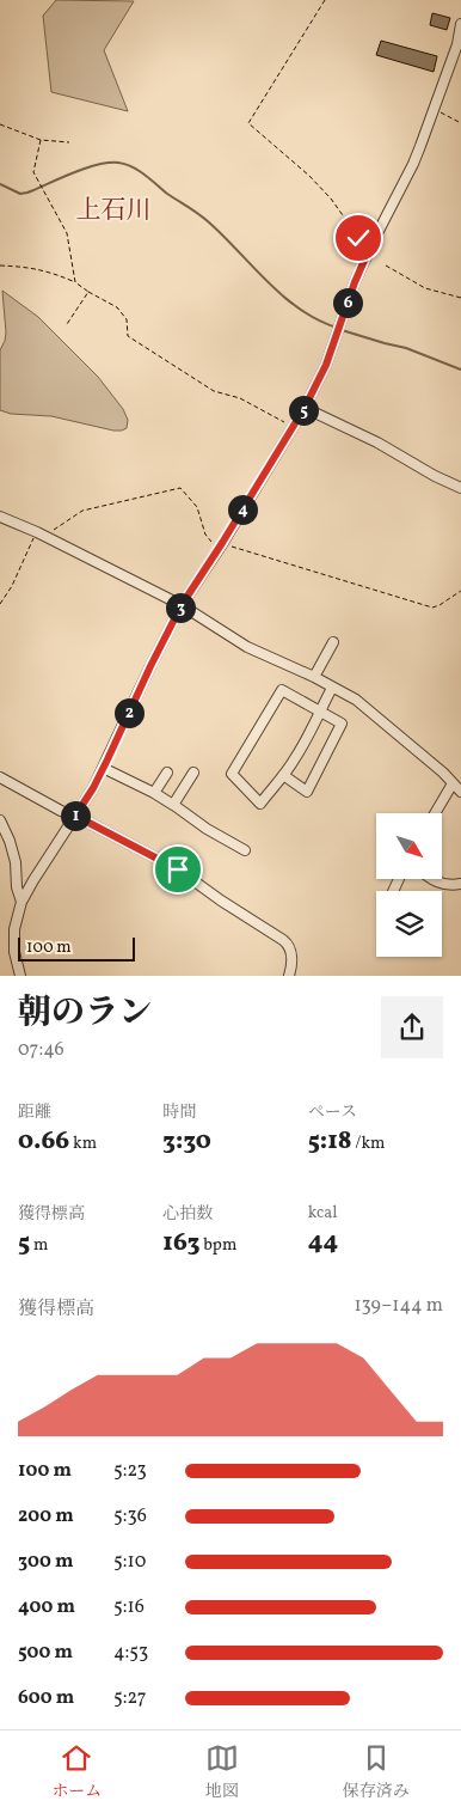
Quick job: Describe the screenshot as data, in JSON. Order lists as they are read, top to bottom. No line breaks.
{"districts":["上石川"],"scale_bar":"100 m","north":"bottom right","page":{"pins":["6","5","4","3","2","1"],"scale":"100 m","heading":["朝のラン","07:46"],"stats":[["距離","0.66 km"],["時間","3:30"],["ペース","5:18 /km"],["獲得標高","5 m"],["心拍数","163 bpm"],["kcal","44"]],"chart":["獲得標高","139–144 m"],"list":[{"name":"100 m","note":"5:23"},{"name":"200 m","note":"5:36"},{"name":"300 m","note":"5:10"},{"name":"400 m","note":"5:16"},{"name":"500 m","note":"4:53"},{"name":"600 m","note":"5:27"}],"tabs":["ホーム","地図","保存済み"]}}
